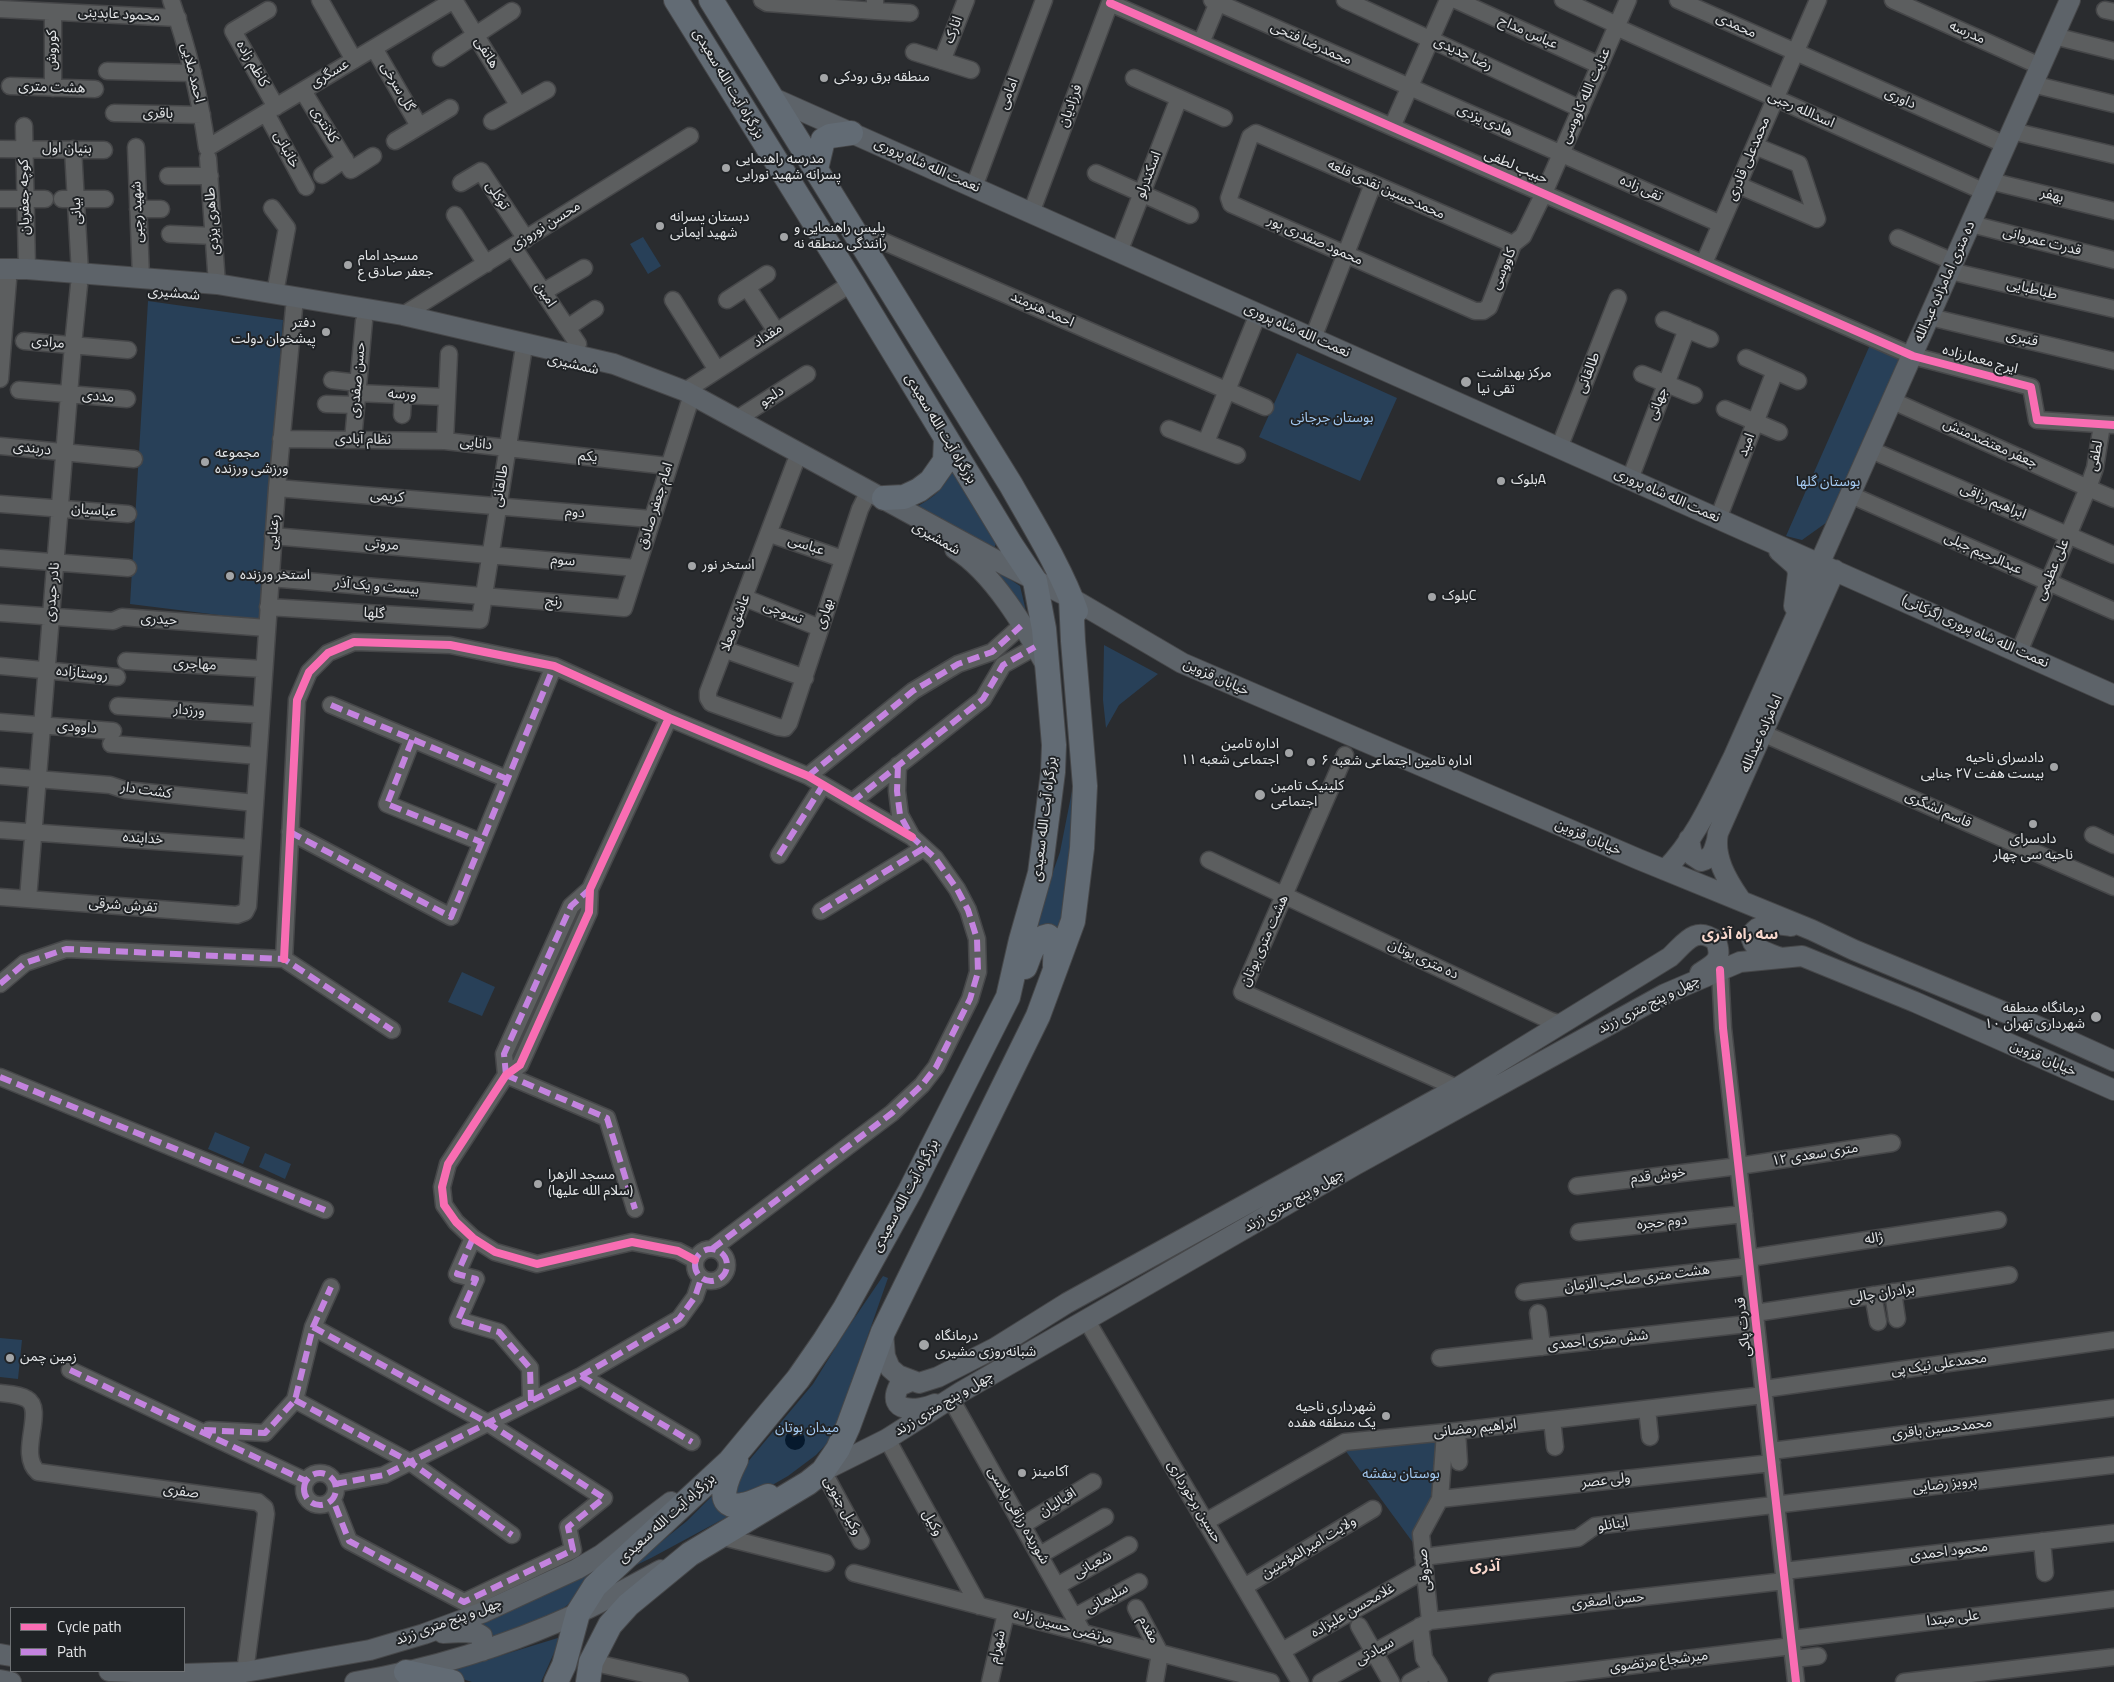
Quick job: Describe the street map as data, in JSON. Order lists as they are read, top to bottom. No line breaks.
{"streets":{"highway":["بزرگراه آیت الله سعیدی"],"main road":["نعمت الله شاه پروری","ده متری امامزاده عبدالله","شمشیری","نعمت الله شاه پروری (گرکانی)","خیابان قزوین","امامزاده عبدالله","چهل و پنج متری زرند"],"street":["محمود عابدینی","محمدی","انارک","عباس مداح","مدرسه","محمدرضا فتحی","کوروش","هاتفی","رضا جدیدی","کاظم زاده","احمد ملایی","عسگری","گل سرخی","هشت متری","امامی","عنایت‌ الله کاووسی","داوری","فرزادیان","اسدالله رجبی","باقری","هادی یزدی","کلانتری","بنیان اول","خانبانی","محمدعلی قادری","حبیب لطفی","اسکندرلو","تقی زاده","محمدحسین نقدی قلعه","توکلی","بهفر","کوچه جعفریان","بیانی","شهید رجبی","طاهری یزدی","محسن نوروزی","محمود صفدری پور","قدرت عمروانی","کاووسی","طباطبایی","امین","احمد هنرمند","مقداد","قنبری","مرادی","ایرج معمارزاده","طالقانی","حسن صفدری","ورسه","مددی","دلجو","جهانی","نظام آبادی","دانایی","جعفر معتضدمنش","امید","دربندی","لطفی","یکم","کریمی","ابراهیم رزاقی","امام جعفر صادق","عباسیان","دوم","رعنایی","مروتی","عباسی","عبدالرحیم جبلی","سوم","علی عظیمی","بیست و یک آذر","نادر حیدری","رنج","تسوچی","گلها","بهاری","حیدری","عاشق معلا","مهاجری","روستازاده","ورزدار","داوودی","کشت دار","قاسم لشگری","خدابنده","تفرش شرقی","هشت متری بوتان","ده متری بوتان","۱۲ متری سعدی","خوش قدم","دوم حجره","ژاله","هشت متری صاحب الزمان","برادران چالی","قدرت پاکی","شش متری احمدی","محمدعلی نیک پی","ابراهیم رمضانی","محمدحسین باقری","ولی عصر","پرویز رضایی","صفری","حسین برخورداری","اقبالیان","وکیل جنوبی","شوریده رزاقی پلاسی","وکیل","اینانلو","ولایت امیرالمؤمنین","محمود احمدی","شعبانی","صدوقی","سلیمانی","حسن اصغری","غلامحسن علیزاده","علی مبتدا","مرتضی حسین زاده","مقدم","شهرام","سیادتی","میرشجاع مرتضوی"]},"crossings":[["محمود عابدینی","کوروش"],["محمود عابدینی","احمد ملایی"],["محمدی","داوری"],["محمدی","محمدعلی قادری"],["عباس مداح","عنایت‌ الله کاووسی"],["مدرسه","ده متری امامزاده عبدالله"],["محمدرضا فتحی","هادی یزدی"],["کوروش","هشت متری"],["هاتفی","عسگری"],["رضا جدیدی","عنایت‌ الله کاووسی"],["کاظم زاده","عسگری"],["کاظم زاده","خانبانی"],["احمد ملایی","عسگری"],["احمد ملایی","باقری"],["احمد ملایی","طاهری یزدی"],["عسگری","گل سرخی"],["عسگری","کلانتری"],["عسگری","خانبانی"],["عسگری","طاهری یزدی"],["بزرگراه آیت الله سعیدی","شمشیری"],["بزرگراه آیت الله سعیدی","مقداد"],["بزرگراه آیت الله سعیدی","چهل و پنج متری زرند"],["امامی","نعمت الله شاه پروری"],["عنایت‌ الله کاووسی","اسدالله رجبی"],["عنایت‌ الله کاووسی","هادی یزدی"],["عنایت‌ الله کاووسی","حبیب لطفی"],["عنایت‌ الله کاووسی","تقی زاده"],["عنایت‌ الله کاووسی","کاووسی"],["داوری","محمدعلی قادری"],["داوری","ده متری امامزاده عبدالله"],["فرزادیان","نعمت الله شاه پروری"],["فرزادیان","حبیب لطفی"],["اسدالله رجبی","محمدعلی قادری"],["اسدالله رجبی","بهفر"],["اسدالله رجبی","ده متری امامزاده عبدالله"],["هادی یزدی","تقی زاده"],["کلانتری","خانبانی"],["بنیان اول","کوچه جعفریان"],["بنیان اول","بیانی"],["محمدعلی قادری","حبیب لطفی"],["محمدعلی قادری","تقی زاده"],["نعمت الله شاه پروری","اسکندرلو"],["نعمت الله شاه پروری","ده متری امامزاده عبدالله"],["نعمت الله شاه پروری","طالقانی"],["نعمت الله شاه پروری","جهانی"],["نعمت الله شاه پروری","امید"],["نعمت الله شاه پروری","نعمت الله شاه پروری (گرکانی)"],["نعمت الله شاه پروری","امامزاده عبدالله"],["حبیب لطفی","کاووسی"],["حبیب لطفی","ده متری امامزاده عبدالله"],["حبیب لطفی","ایرج معمارزاده"],["محمدحسین نقدی قلعه","محمود صفدری پور"],["محمدحسین نقدی قلعه","کاووسی"],["توکلی","محسن نوروزی"],["توکلی","امین"],["بهفر","ده متری امامزاده عبدالله"],["کوچه جعفریان","شمشیری"],["بیانی","شمشیری"],["بیانی","نادر حیدری"],["شهید رجبی","شمشیری"],["طاهری یزدی","شمشیری"],["محسن نوروزی","شمشیری"],["محسن نوروزی","امین"],["محمود صفدری پور","کاووسی"],["قدرت عمروانی","ده متری امامزاده عبدالله"],["ده متری امامزاده عبدالله","طباطبایی"],["ده متری امامزاده عبدالله","قنبری"],["ده متری امامزاده عبدالله","ایرج معمارزاده"],["ده متری امامزاده عبدالله","جعفر معتضدمنش"],["ده متری امامزاده عبدالله","ابراهیم رزاقی"],["ده متری امامزاده عبدالله","عبدالرحیم جبلی"],["ده متری امامزاده عبدالله","نعمت الله شاه پروری (گرکانی)"],["ده متری امامزاده عبدالله","امامزاده عبدالله"],["شمشیری","مقداد"],["شمشیری","طالقانی"],["شمشیری","حسن صفدری"],["شمشیری","دلجو"],["شمشیری","امام جعفر صادق"],["شمشیری","رعنایی"],["شمشیری","نادر حیدری"],["شمشیری","بهاری"],["شمشیری","عاشق معلا"],["شمشیری","خیابان قزوین"],["مقداد","امام جعفر صادق"],["مرادی","نادر حیدری"],["ایرج معمارزاده","لطفی"],["طالقانی","دانایی"],["طالقانی","یکم"],["طالقانی","کریمی"],["طالقانی","دوم"],["طالقانی","مروتی"],["طالقانی","سوم"],["طالقانی","بیست و یک آذر"],["طالقانی","رنج"],["طالقانی","گلها"],["حسن صفدری","ورسه"],["حسن صفدری","نظام آبادی"],["مددی","نادر حیدری"],["نظام آبادی","دانایی"],["نظام آبادی","رعنایی"],["دانایی","یکم"],["جعفر معتضدمنش","لطفی"],["جعفر معتضدمنش","علی عظیمی"],["دربندی","نادر حیدری"],["لطفی","علی عظیمی"],["یکم","امام جعفر صادق"],["کریمی","دوم"],["کریمی","رعنایی"],["ابراهیم رزاقی","علی عظیمی"],["امام جعفر صادق","دوم"],["امام جعفر صادق","سوم"],["امام جعفر صادق","رنج"],["عباسیان","نادر حیدری"],["رعنایی","مروتی"],["رعنایی","بیست و یک آذر"],["رعنایی","گلها"],["رعنایی","حیدری"],["رعنایی","مهاجری"],["رعنایی","ورزدار"],["رعنایی","داوودی"],["رعنایی","کشت دار"],["رعنایی","خدابنده"],["رعنایی","تفرش شرقی"],["مروتی","سوم"],["عباسی","بهاری"],["عباسی","عاشق معلا"],["عبدالرحیم جبلی","علی عظیمی"],["علی عظیمی","نعمت الله شاه پروری (گرکانی)"],["بیست و یک آذر","رنج"],["نادر حیدری","حیدری"],["نادر حیدری","روستازاده"],["نادر حیدری","داوودی"],["نادر حیدری","کشت دار"],["نادر حیدری","خدابنده"],["نادر حیدری","تفرش شرقی"],["تسوچی","بهاری"],["تسوچی","عاشق معلا"],["بهاری","عاشق معلا"],["نعمت الله شاه پروری (گرکانی)","امامزاده عبدالله"],["خیابان قزوین","امامزاده عبدالله"],["خیابان قزوین","چهل و پنج متری زرند"],["امامزاده عبدالله","قاسم لشگری"],["هشت متری بوتان","ده متری بوتان"],["هشت متری بوتان","چهل و پنج متری زرند"],["ده متری بوتان","چهل و پنج متری زرند"],["چهل و پنج متری زرند","قدرت پاکی"],["چهل و پنج متری زرند","صفری"],["چهل و پنج متری زرند","حسین برخورداری"],["چهل و پنج متری زرند","وکیل جنوبی"],["چهل و پنج متری زرند","شوریده رزاقی پلاسی"],["چهل و پنج متری زرند","وکیل"],["۱۲ متری سعدی","خوش قدم"],["۱۲ متری سعدی","قدرت پاکی"],["خوش قدم","قدرت پاکی"],["دوم حجره","قدرت پاکی"],["ژاله","هشت متری صاحب الزمان"],["ژاله","قدرت پاکی"],["هشت متری صاحب الزمان","قدرت پاکی"],["برادران چالی","قدرت پاکی"],["برادران چالی","شش متری احمدی"],["قدرت پاکی","شش متری احمدی"],["قدرت پاکی","محمدعلی نیک پی"],["قدرت پاکی","ابراهیم رمضانی"],["قدرت پاکی","محمدحسین باقری"],["قدرت پاکی","ولی عصر"],["قدرت پاکی","پرویز رضایی"],["قدرت پاکی","اینانلو"],["قدرت پاکی","محمود احمدی"],["قدرت پاکی","حسن اصغری"],["قدرت پاکی","علی مبتدا"],["قدرت پاکی","میرشجاع مرتضوی"],["محمدعلی نیک پی","ابراهیم رمضانی"],["ابراهیم رمضانی","حسین برخورداری"],["ابراهیم رمضانی","صدوقی"],["محمدحسین باقری","ولی عصر"],["ولی عصر","صدوقی"],["پرویز رضایی","اینانلو"],["حسین برخورداری","ولایت امیرالمؤمنین"],["حسین برخورداری","غلامحسن علیزاده"],["اقبالیان","شوریده رزاقی پلاسی"],["شوریده رزاقی پلاسی","شعبانی"],["شوریده رزاقی پلاسی","سلیمانی"],["شوریده رزاقی پلاسی","مرتضی حسین زاده"],["وکیل","مرتضی حسین زاده"],["اینانلو","صدوقی"],["اینانلو","غلامحسن علیزاده"],["محمود احمدی","حسن اصغری"],["صدوقی","حسن اصغری"],["صدوقی","غلامحسن علیزاده"],["صدوقی","سیادتی"],["حسن اصغری","سیادتی"],["علی مبتدا","میرشجاع مرتضوی"],["مرتضی حسین زاده","مقدم"],["مرتضی حسین زاده","شهرام"]],"districts":["سه راه آذری","آذری"],"parks":["بوستان جرجانی","بوستان گلها","میدان بوتان","بوستان بنفشه"],"places":["منطقه برق رودکی","مدرسه راهنمایی پسرانه شهید نورایی","دبستان پسرانه شهید ایمانی","پلیس راهنمایی و رانندگی منطقه نه","مسجد امام جعفر صادق ع","دفتر پیشخوان دولت","مرکز بهداشت تقی نیا","مجموعه ورزشی ورزنده","بلوکA","استخر نور","استخر ورزنده","بلوکC","اداره تامین اجتماعی شعبه ۱۱","اداره تامین اجتماعی شعبه ۶","دادسرای ناحیه بیست هفت ۲۷ جنایی","کلینیک تامین اجتماعی","دادسرای ناحیه سی چهار","درمانگاه منطقه ۱۰ شهرداری تهران","مسجد الزهرا (سلام الله علیها)","درمانگاه شبانه‌روزی مشیری","زمین چمن","شهرداری ناحیه یک منطقه هفده","آکامینز"],"legend":["Cycle path","Path"]}
